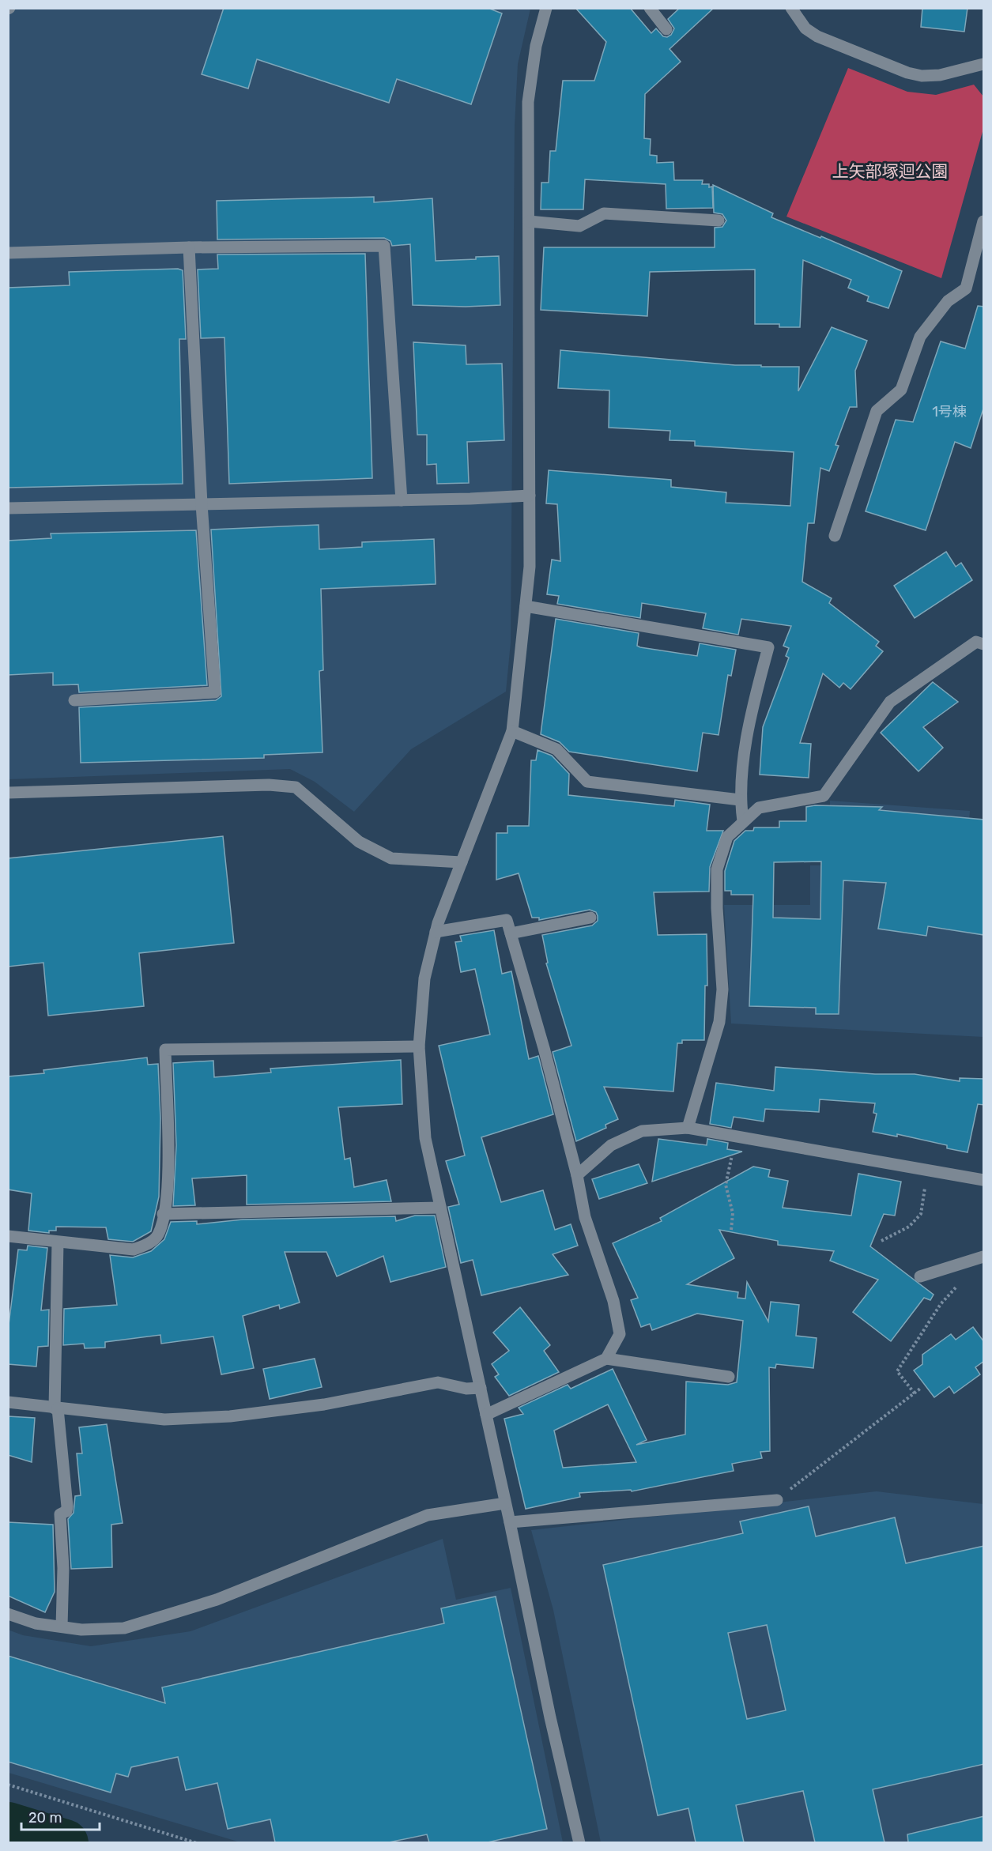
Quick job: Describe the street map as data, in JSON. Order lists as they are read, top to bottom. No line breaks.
{"parks":["上矢部塚迴公園"],"house_numbers":["1号棟"],"scale_bar":"20 m"}
